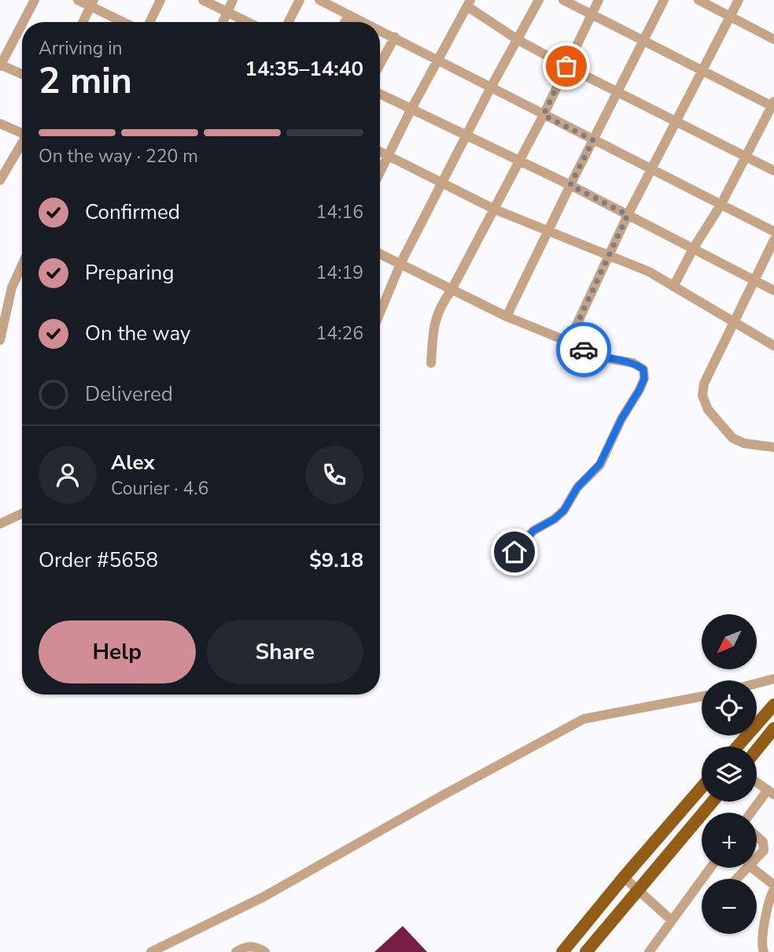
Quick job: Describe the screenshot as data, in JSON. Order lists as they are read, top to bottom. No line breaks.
{"north":"bottom left","page":{"heading":["2 min","Arriving in","14:35–14:40"],"panel":["Alex","Courier · 4.6","Order #5658","$9.18"],"bar":"On the way · 220 m","list":[["Confirmed","14:16"],["Preparing","14:19"],["On the way","14:26"],"Delivered"],"buttons":["Help","Share"],"map_buttons":["+","−"]}}
